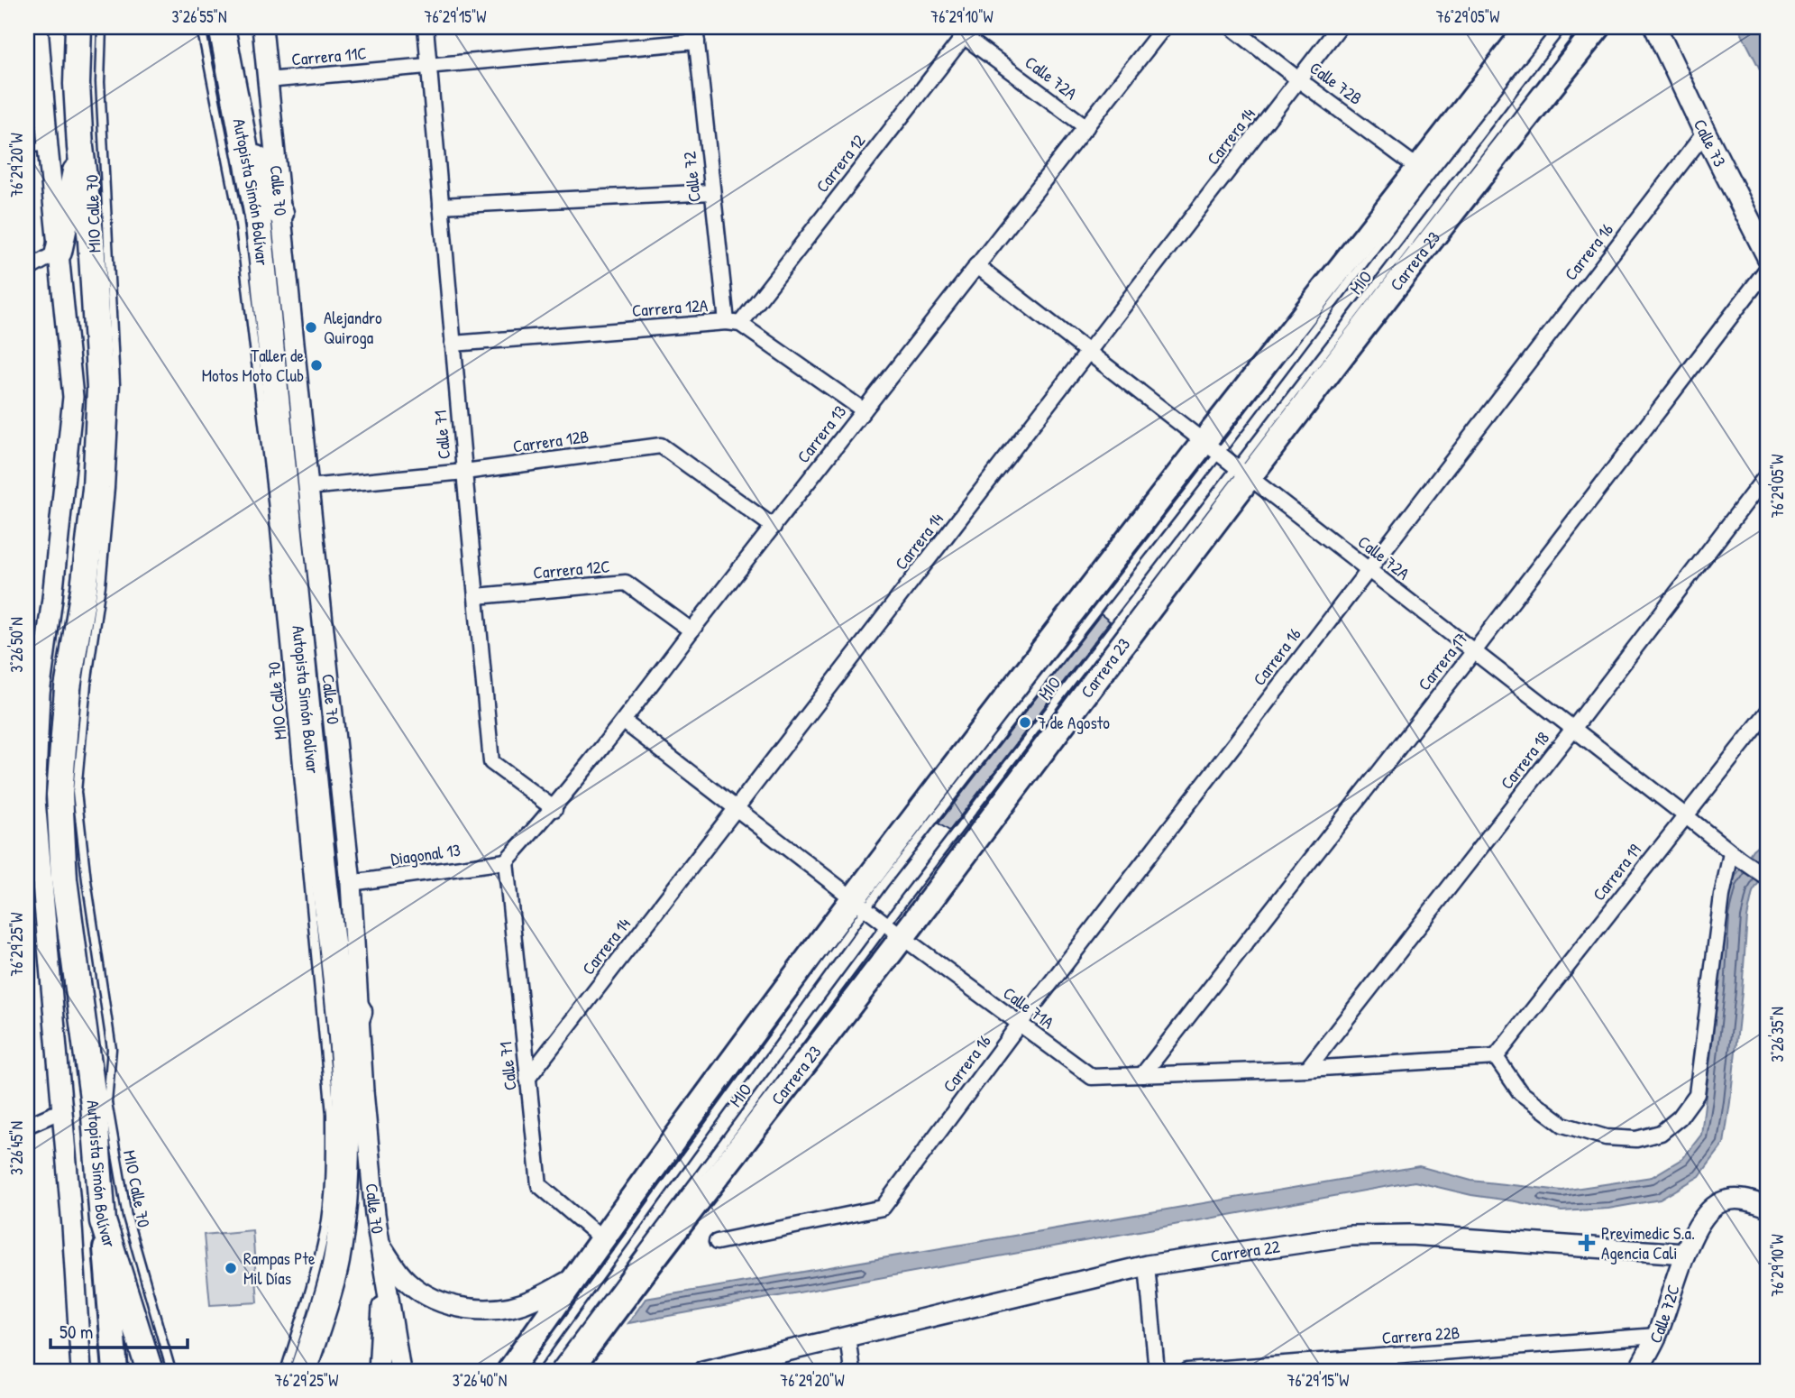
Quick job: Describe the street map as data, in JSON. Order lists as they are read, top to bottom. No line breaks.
{"streets":{"highway":["Autopista Simón Bolívar"],"main road":["Calle 73","Carrera 23"],"street":["Carrera 11C","Calle 72A","Calle 72B","Carrera 14","Carrera 12","Calle 72","Calle 70","Carrera 16","Carrera 12A","Carrera 13","Calle 71","Carrera 12B","Carrera 12C","Carrera 17","Carrera 18","Diagonal 13","Carrera 19","Calle 71A","Carrera 22","Calle 72C","Carrera 22B"],"lane":["MIO Calle 70","MIO"]},"crossings":[["Carrera 11C","Calle 72"],["Carrera 11C","Calle 70"],["Carrera 11C","Calle 71"],["Calle 72A","Carrera 14"],["Calle 72A","Carrera 12"],["Calle 72A","Carrera 16"],["Calle 72A","Carrera 23"],["Calle 72A","MIO"],["Calle 72A","Carrera 13"],["Calle 72A","Carrera 17"],["Calle 72A","Carrera 18"],["Calle 72A","Carrera 19"],["Calle 72B","Carrera 14"],["Carrera 14","Calle 71"],["Carrera 14","Calle 71A"],["Calle 73","Carrera 16"],["Carrera 12","Calle 72"],["Carrera 12","Carrera 12A"],["Calle 72","Carrera 12A"],["Calle 70","Carrera 12B"],["Calle 70","Diagonal 13"],["Autopista Simón Bolívar","MIO Calle 70"],["Carrera 16","Calle 71A"],["Carrera 23","MIO"],["Carrera 23","Calle 71A"],["MIO","Calle 71A"],["Carrera 12A","Calle 71"],["Carrera 13","Calle 71"],["Carrera 13","Carrera 12B"],["Carrera 13","Carrera 12C"],["Carrera 13","Diagonal 13"],["Carrera 13","Calle 71A"],["Calle 71","Carrera 12B"],["Calle 71","Carrera 12C"],["Calle 71","Diagonal 13"],["Carrera 17","Calle 71A"],["Carrera 18","Calle 71A"],["Carrera 19","Calle 71A"],["Carrera 22","Calle 72C"],["Calle 72C","Carrera 22B"]],"places":{"other":["Alejandro Quiroga","Taller de Motos Moto Club","7 de Agosto","Rampas Pte Mil Días"],"health":["Previmedic S.a. Agencia Cali"]},"scale_bar":"50 m","coordinates":["3°26'55\"N","76°29'15\"W","76°29'10\"W","76°29'05\"W","76°29'20\"W","3°26'50\"N","76°29'25\"W","3°26'35\"N","3°26'45\"N","3°26'40\"N"]}
